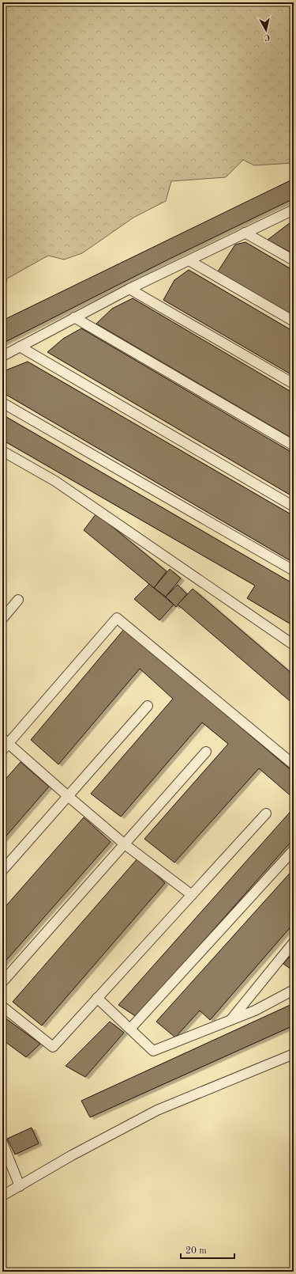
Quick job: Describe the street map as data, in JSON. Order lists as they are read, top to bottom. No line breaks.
{"scale_bar":"20 m","north":"bottom"}
